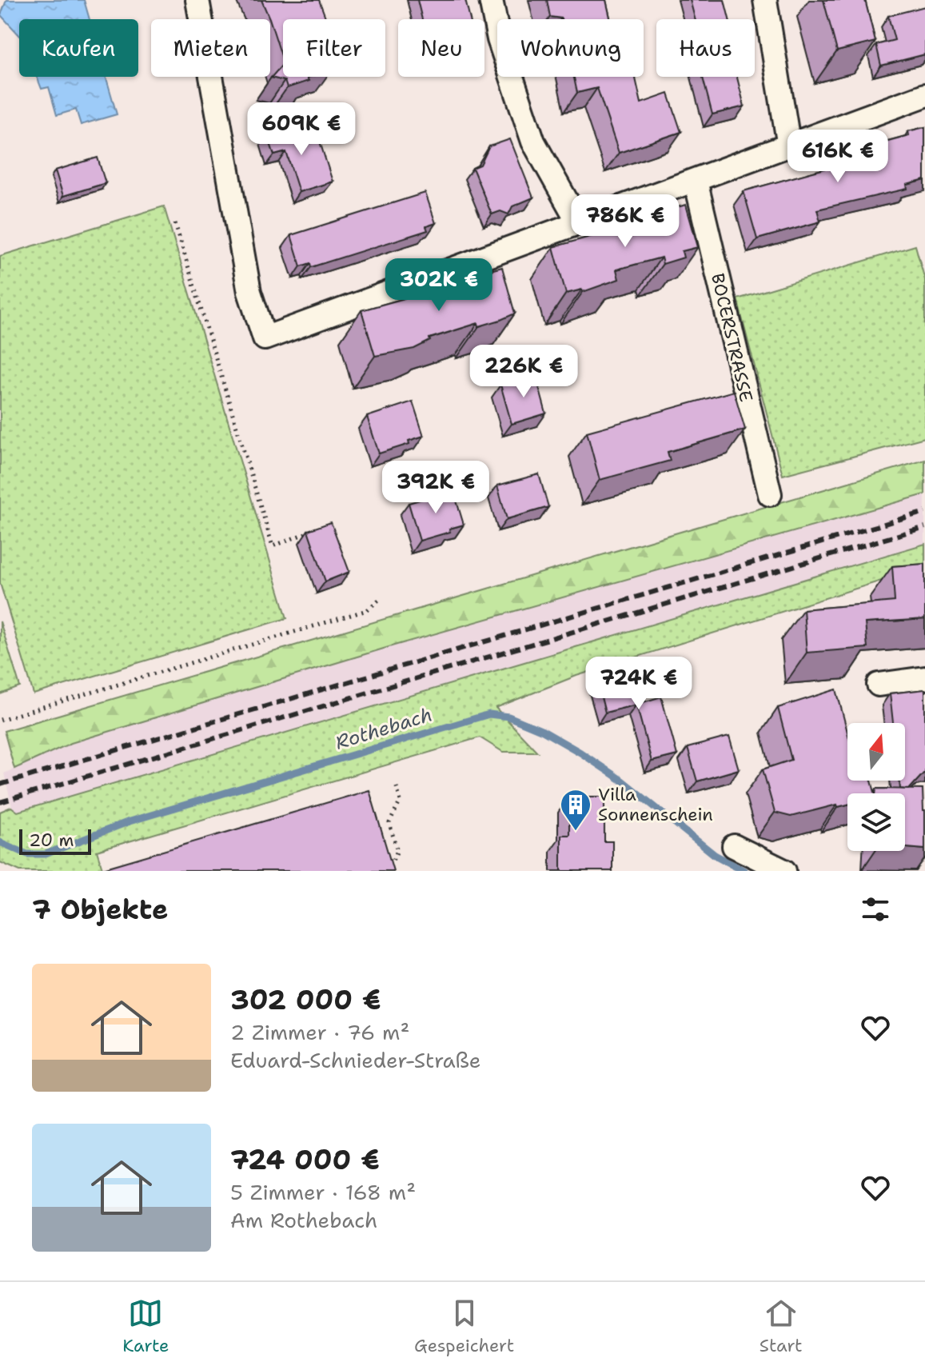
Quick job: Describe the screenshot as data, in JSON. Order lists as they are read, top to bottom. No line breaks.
{"streets":{"street":["BOCERSTRASSE"]},"water":["Rothebach"],"places":{"building":["Villa Sonnenschein"]},"scale_bar":"20 m","north":"top","page":{"chip":["Kaufen","Mieten","Filter","Neu","Wohnung","Haus"],"price":["609K €","616K €","786K €","302K €","226K €","392K €","724K €"],"scale":"20 m","heading":"7 Objekte","list":[{"name":"302 000 €","note":"2 Zimmer · 76 m² · Eduard-Schnieder-Straße"},{"name":"724 000 €","note":"5 Zimmer · 168 m² · Am Rothebach"}],"tabs":["Karte","Gespeichert","Start"]}}
